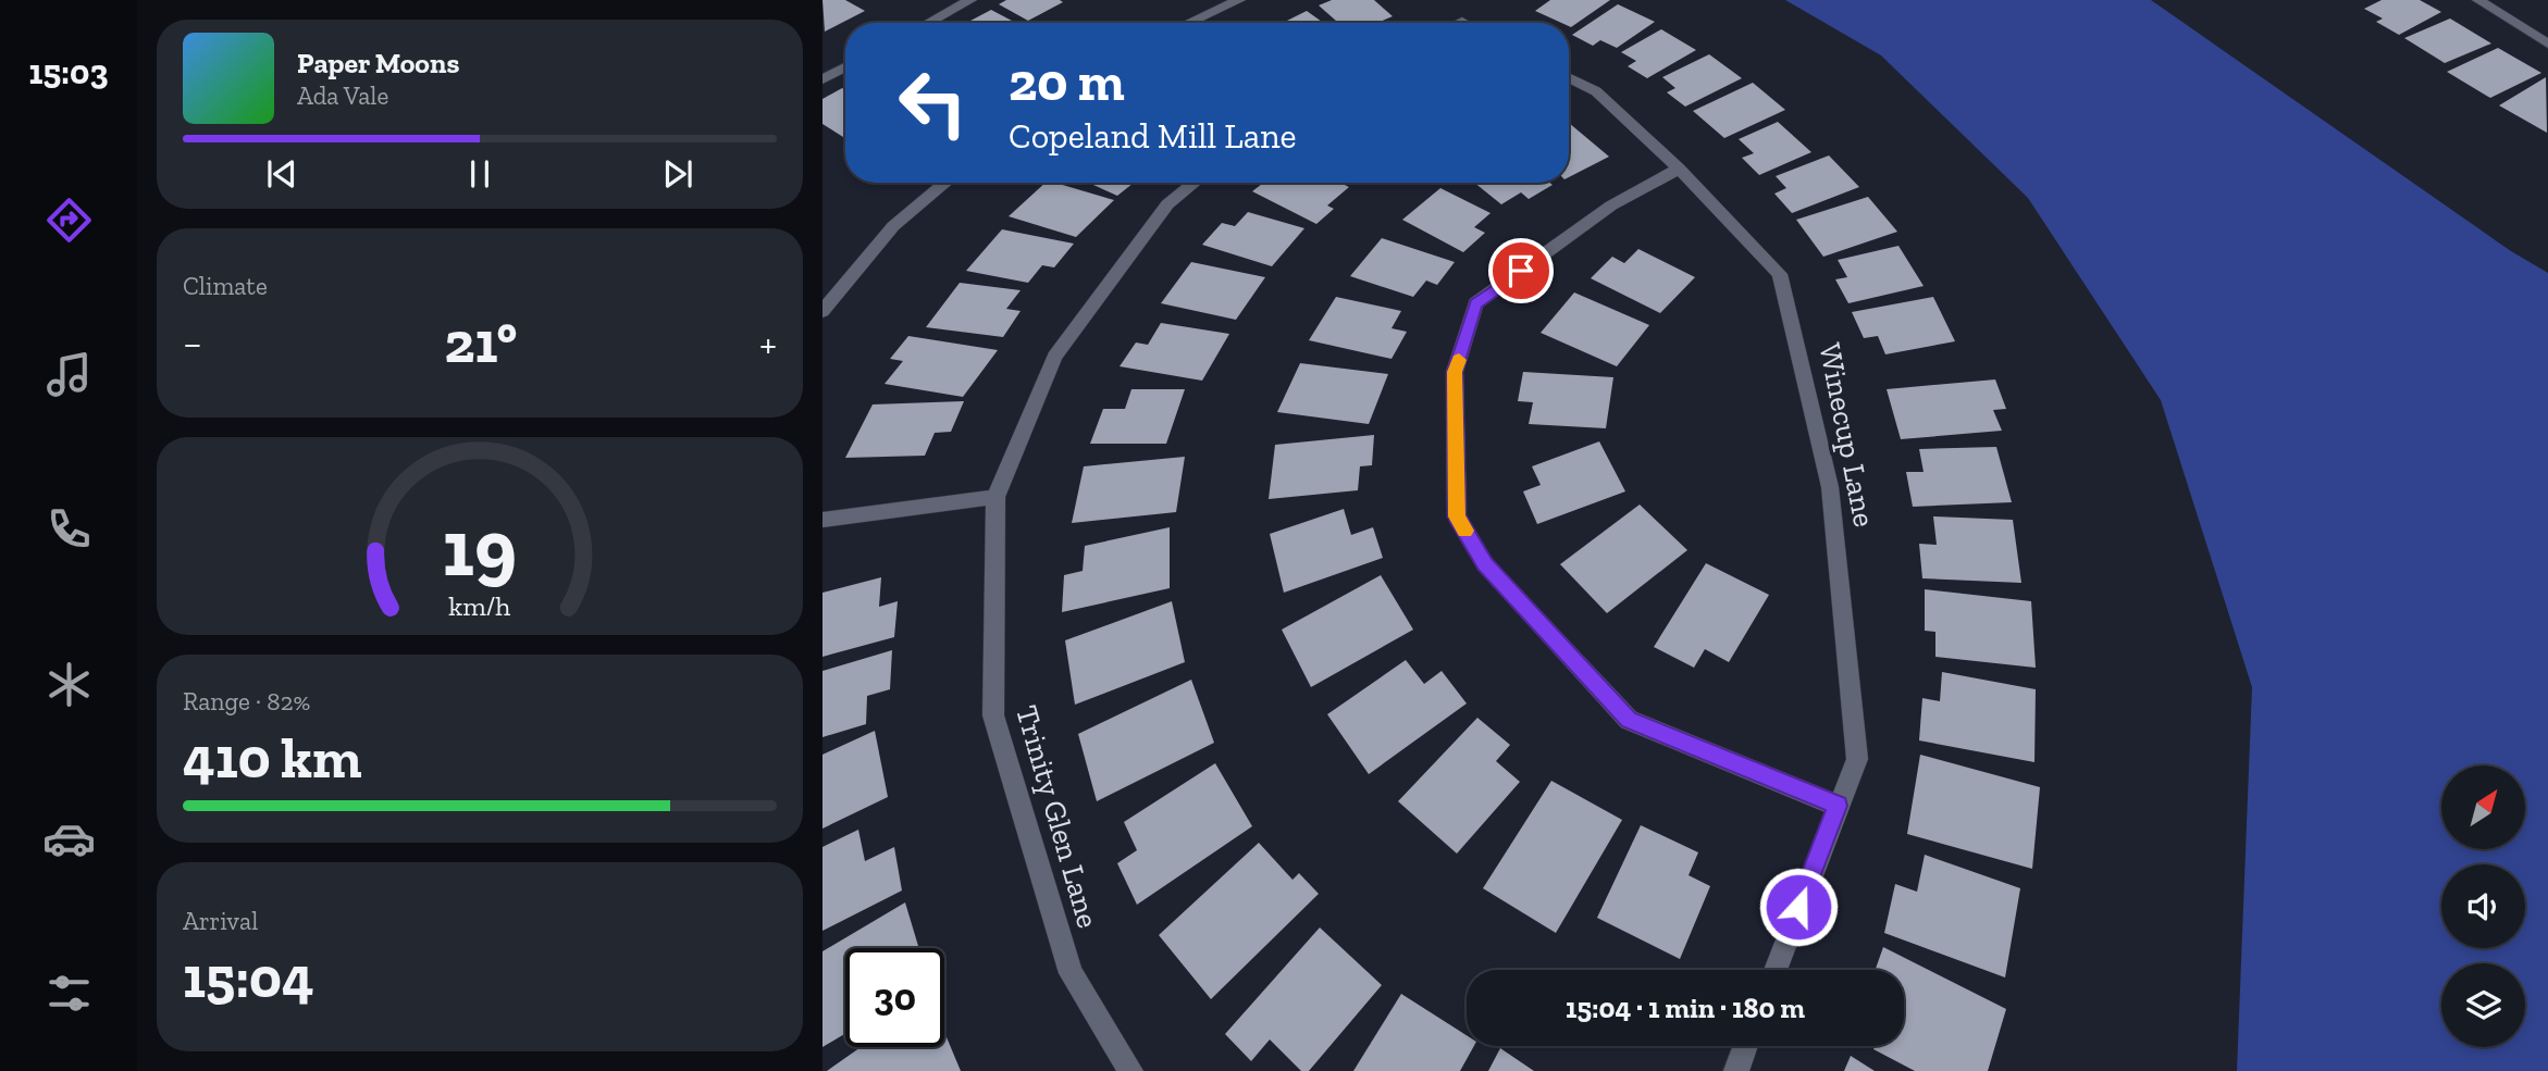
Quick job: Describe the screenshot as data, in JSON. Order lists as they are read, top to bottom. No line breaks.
{"streets":{"street":["Winecup Lane","Trinity Glen Lane"]},"north":"top right","page":{"tabs":"15:03","turn":["20 m","Copeland Mill Lane"],"song":["Paper Moons","Ada Vale"],"tile":["Climate",["Range · 82%","410 km"],["Arrival","15:04"]],"heat":["−","21°","+"],"limit":"30","trip":"15:04 · 1 min · 180 m","gauge":["19","km/h"]}}
